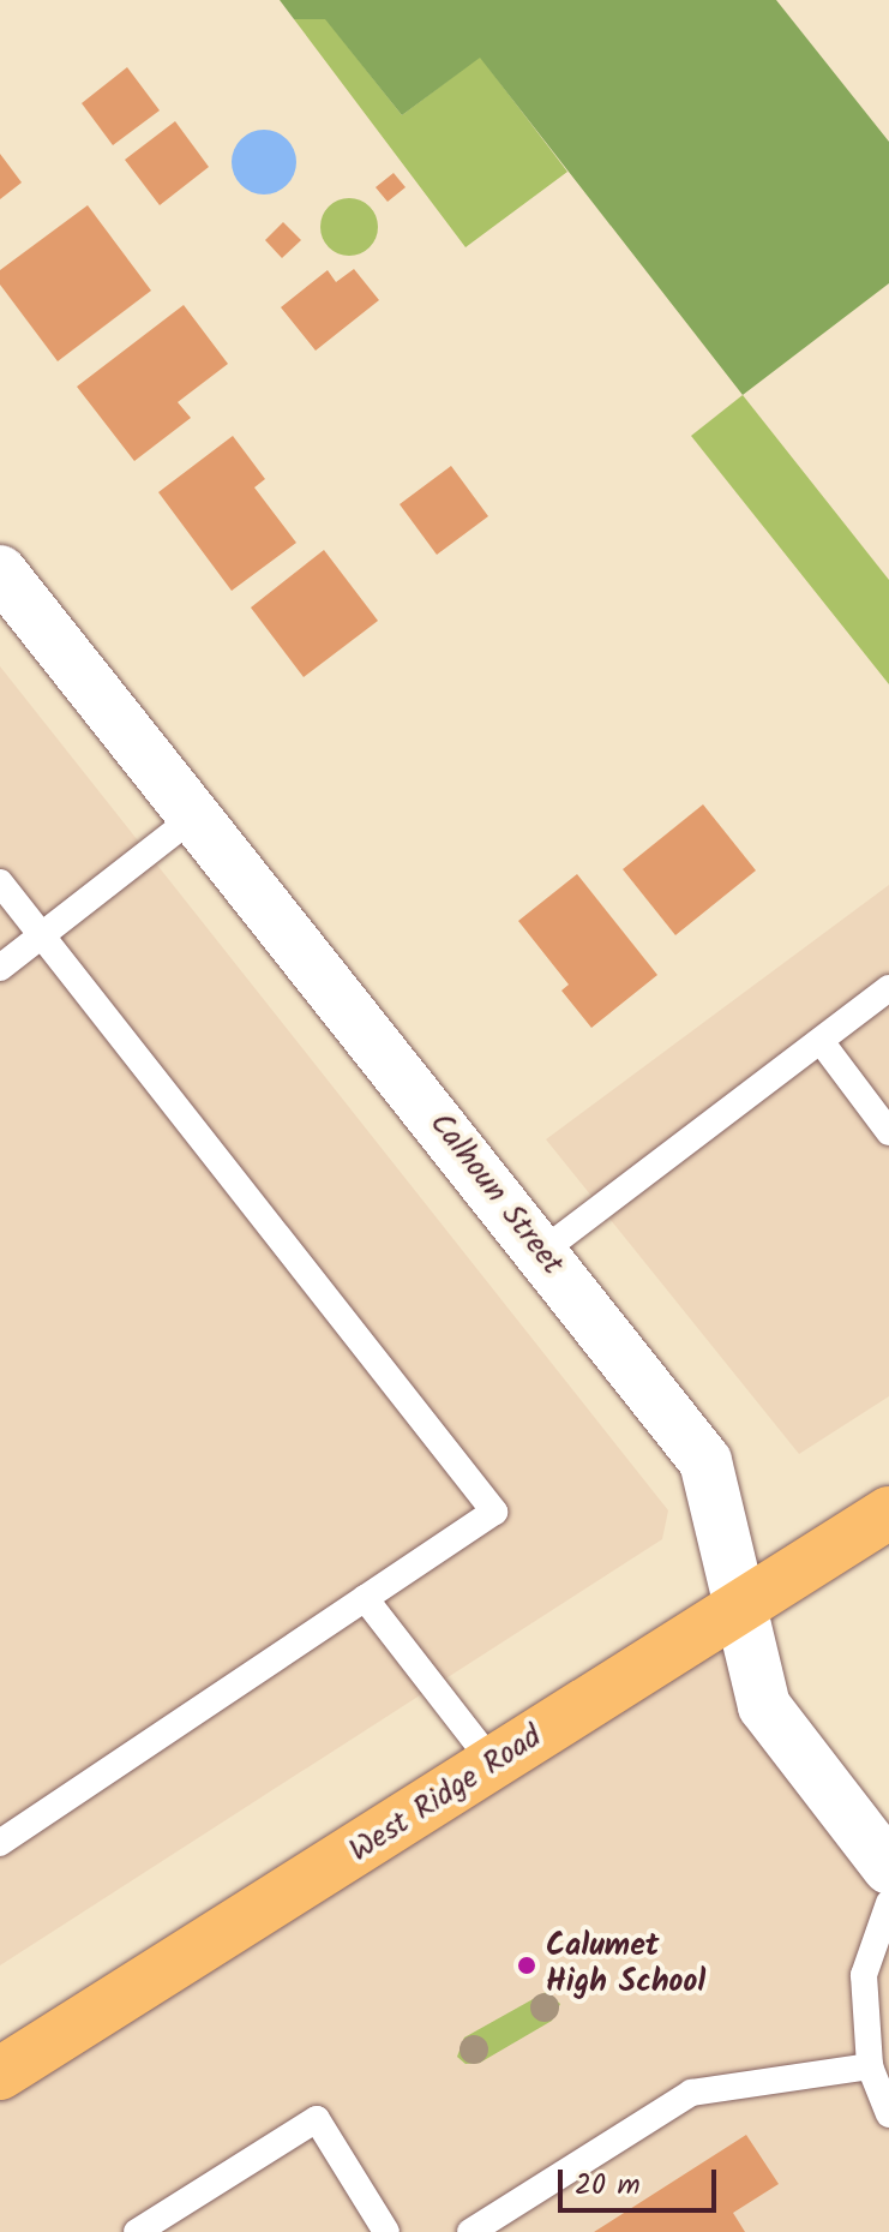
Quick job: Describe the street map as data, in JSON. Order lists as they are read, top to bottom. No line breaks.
{"streets":{"main road":["West Ridge Road"],"street":["Calhoun Street"]},"crossings":[["Calhoun Street","West Ridge Road"]],"places":["Calumet High School"],"scale_bar":"20 m"}
